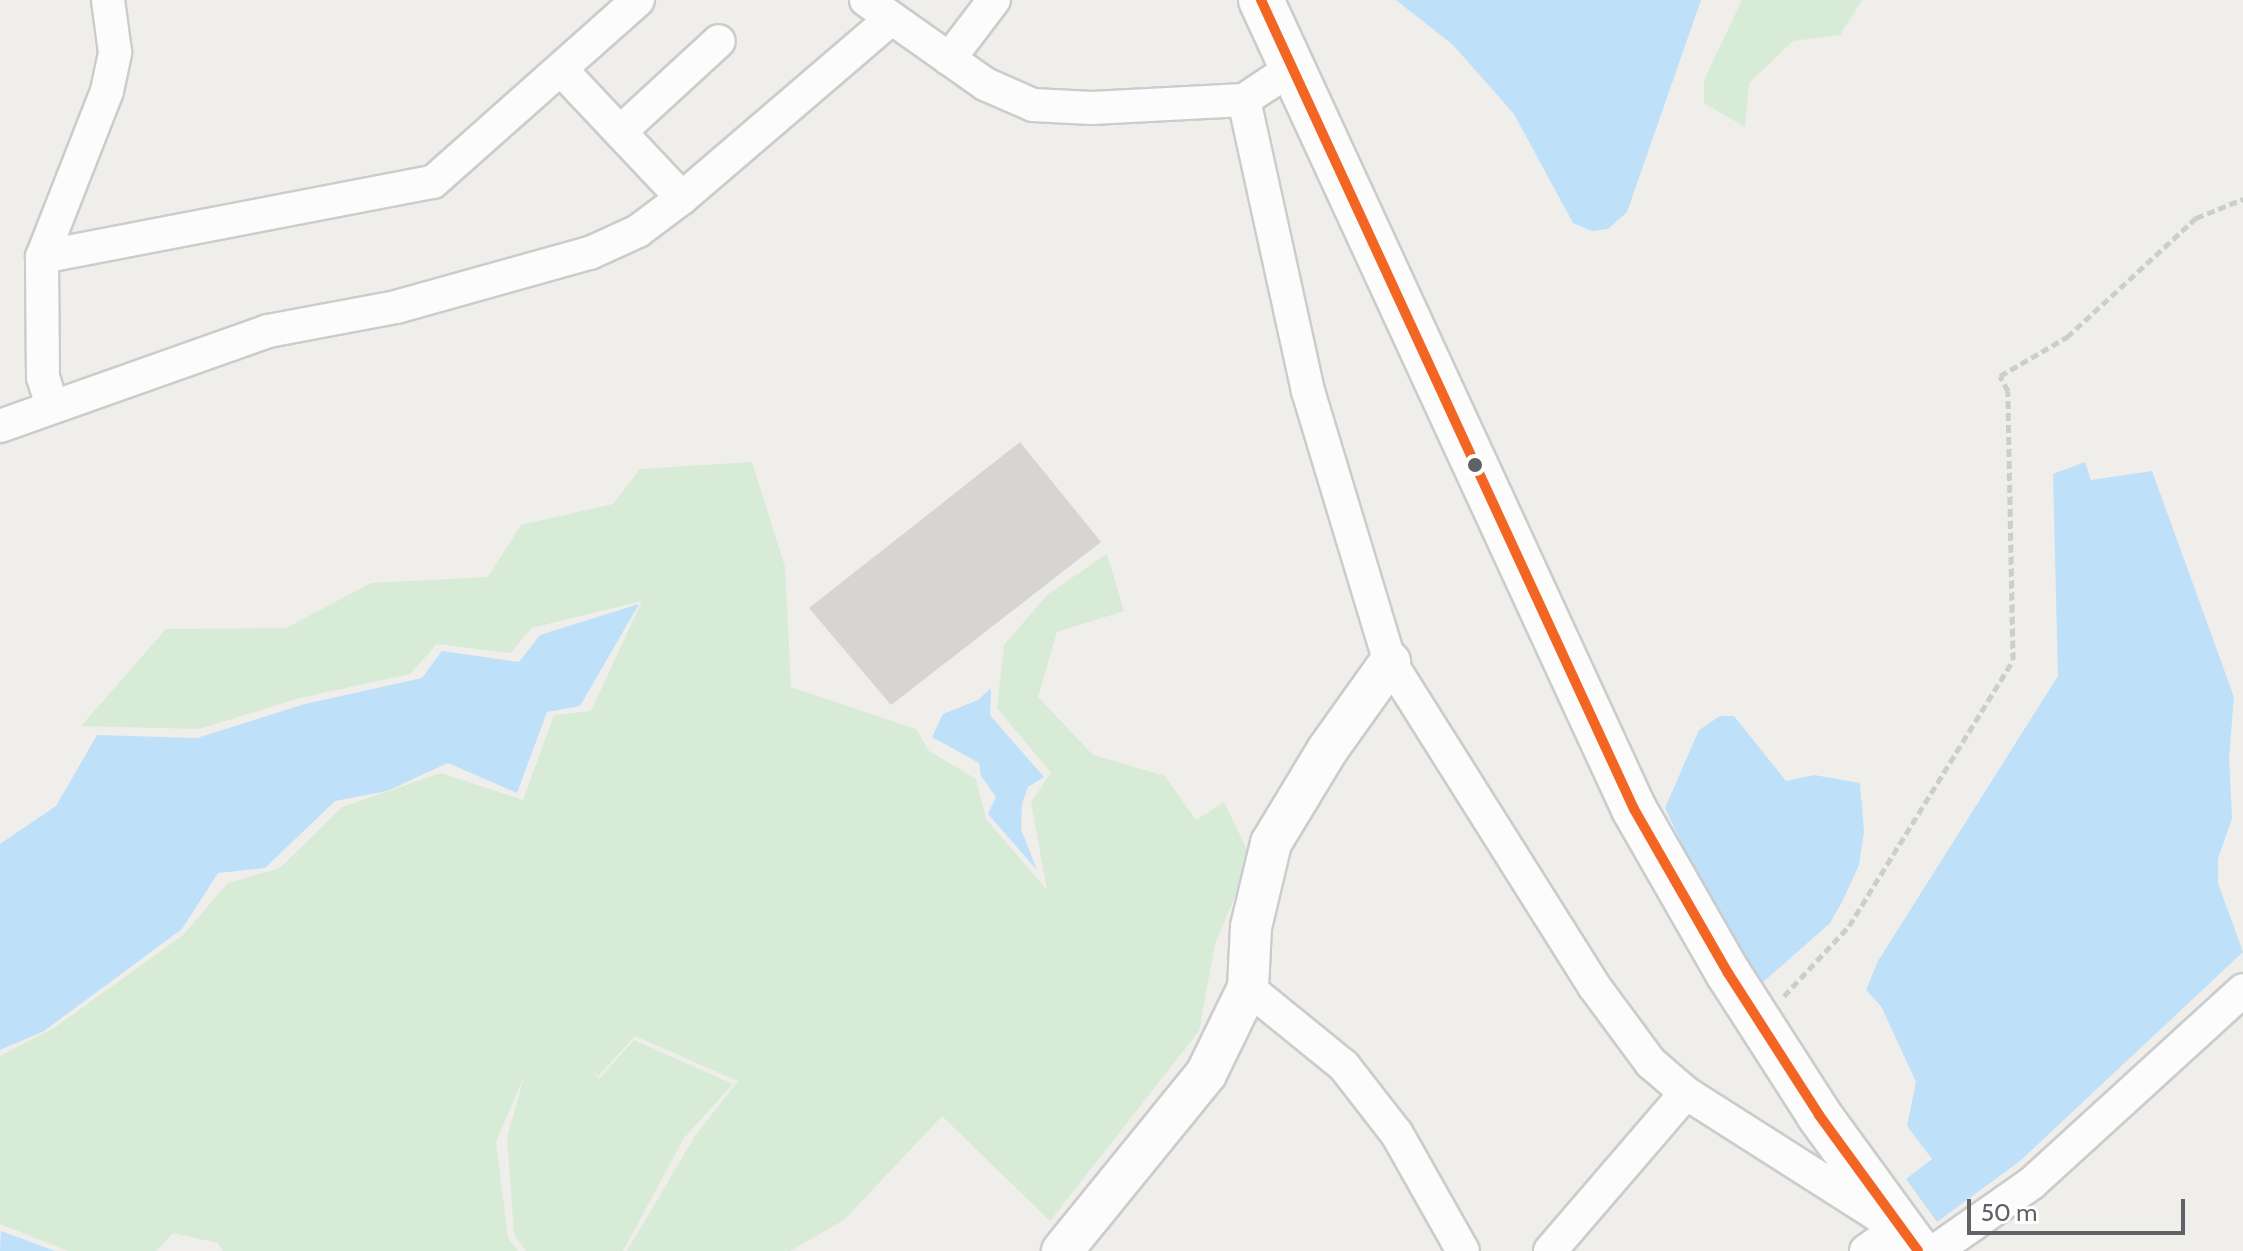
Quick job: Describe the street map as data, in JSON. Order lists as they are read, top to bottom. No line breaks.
{"scale_bar":"50 m"}
